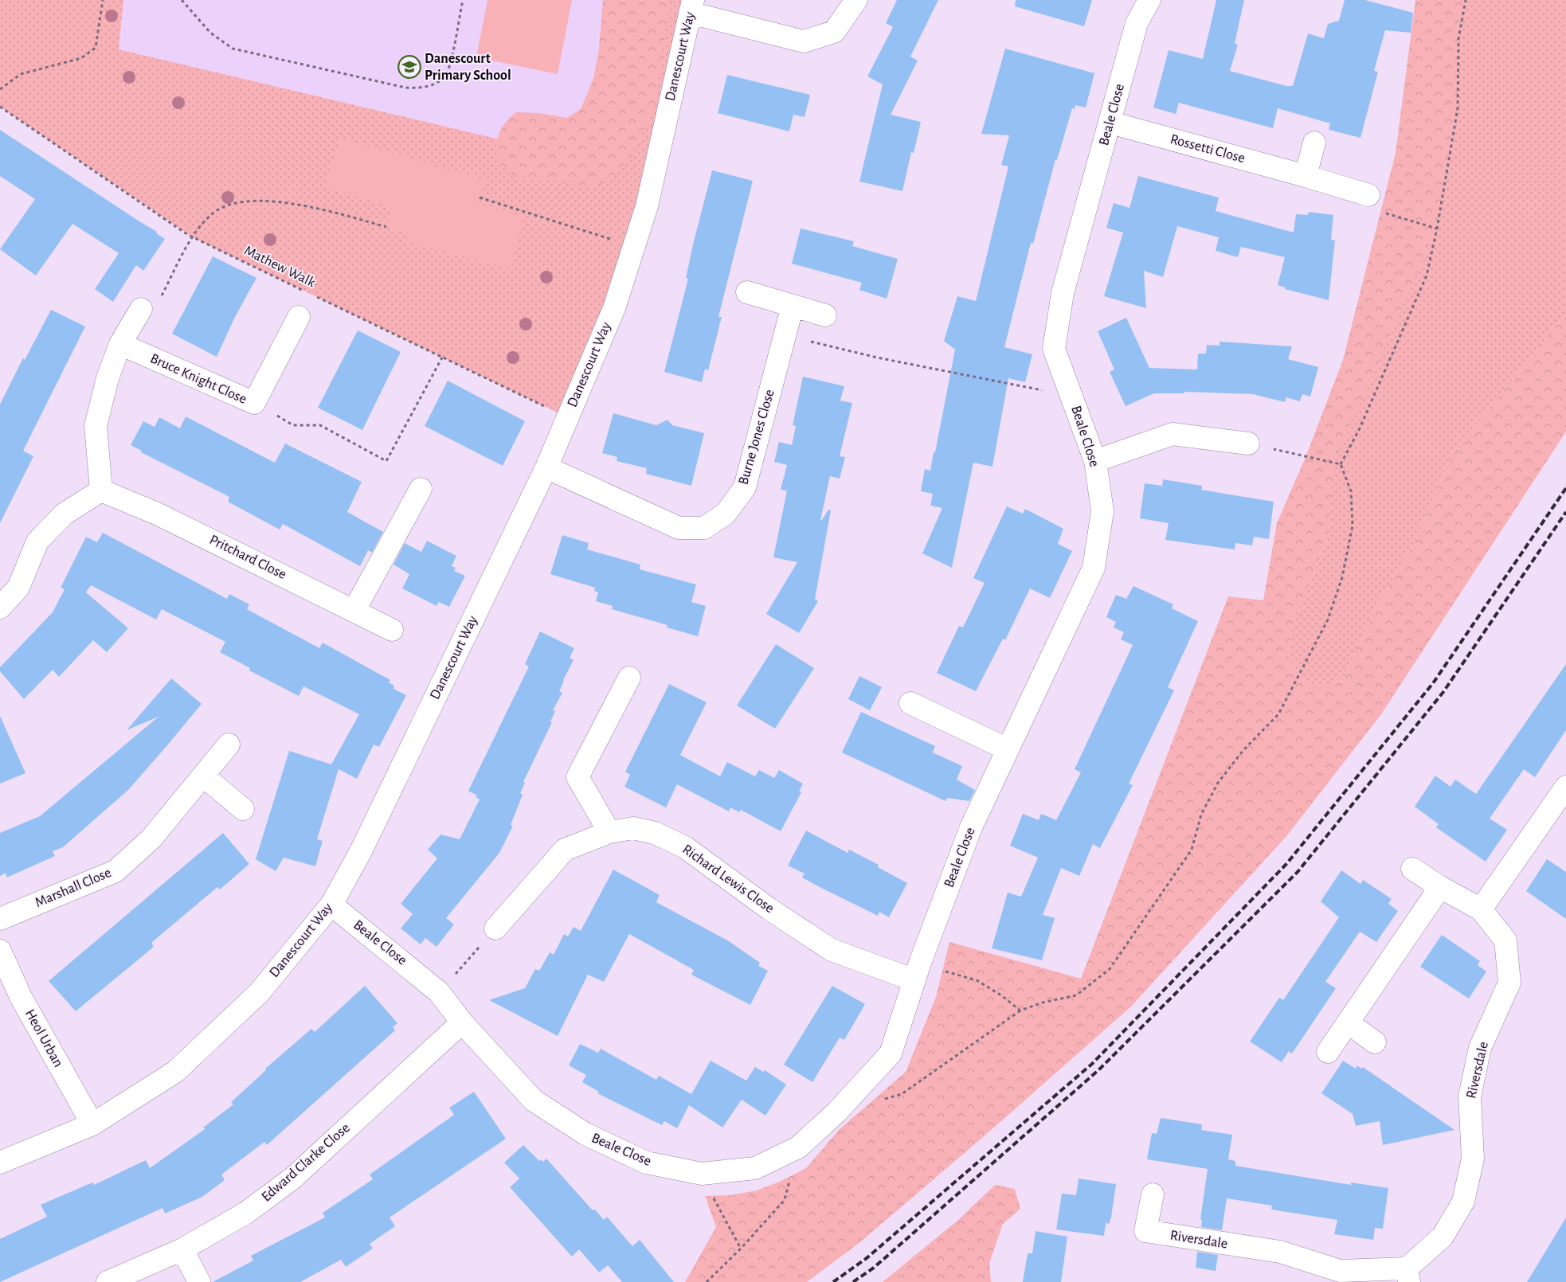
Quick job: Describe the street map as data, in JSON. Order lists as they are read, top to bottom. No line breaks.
{"streets":{"street":["Danescourt Way","Beale Close","Rossetti Close","Bruce Knight Close","Burne Jones Close","Pritchard Close","Richard Lewis Close","Marshall Close","Heol Urban","Riversdale","Edward Clarke Close"],"path":["Mathew Walk"]},"crossings":[["Danescourt Way","Beale Close"],["Danescourt Way","Mathew Walk"],["Danescourt Way","Burne Jones Close"],["Danescourt Way","Heol Urban"],["Beale Close","Rossetti Close"],["Beale Close","Richard Lewis Close"],["Beale Close","Edward Clarke Close"]],"places":{"school or university":["Danescourt Primary School"]}}
